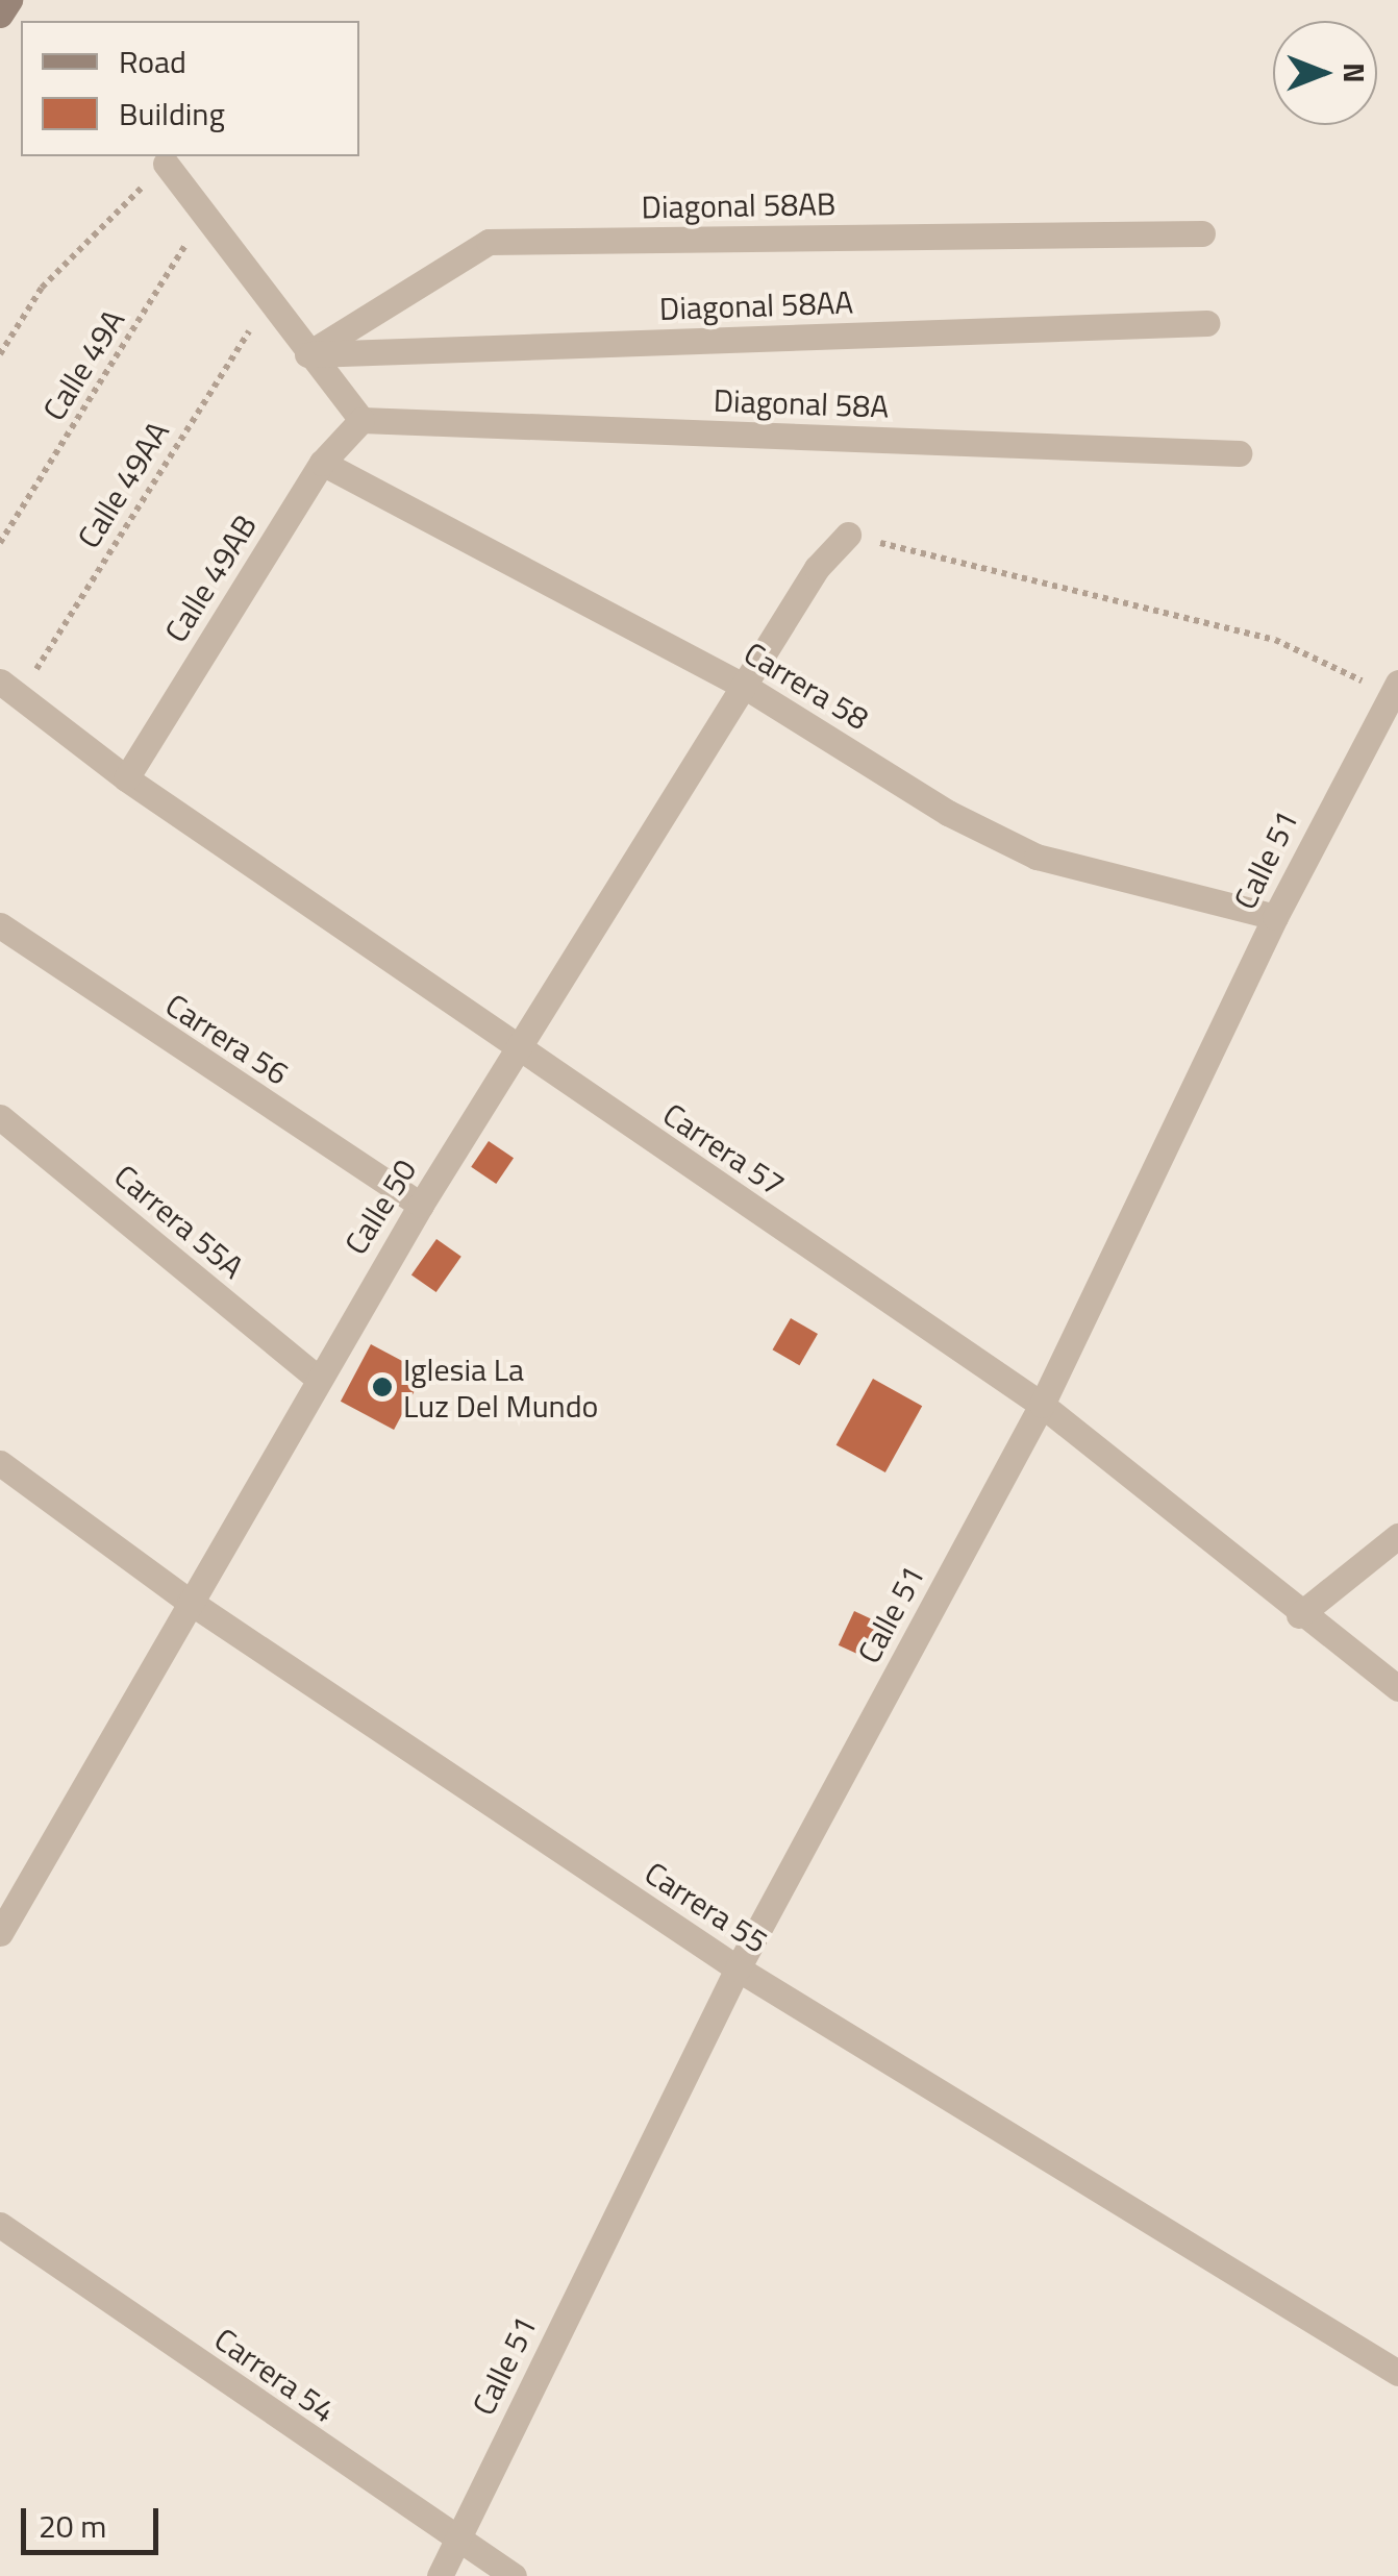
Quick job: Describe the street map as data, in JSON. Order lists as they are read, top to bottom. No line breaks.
{"streets":{"street":["Diagonal 58AB","Diagonal 58AA","Diagonal 58A","Calle 49AB","Carrera 58","Calle 51","Carrera 56","Carrera 57","Calle 50","Carrera 55A","Carrera 55","Carrera 54"],"path":["Calle 49A","Calle 49AA"]},"crossings":[["Diagonal 58AB","Diagonal 58AA"],["Diagonal 58A","Calle 49AB"],["Calle 49AA","Carrera 57"],["Calle 49AB","Carrera 58"],["Calle 49AB","Carrera 57"],["Carrera 58","Calle 51"],["Carrera 58","Calle 50"],["Calle 51","Carrera 57"],["Calle 51","Carrera 55"],["Calle 51","Carrera 54"],["Carrera 56","Calle 50"],["Carrera 57","Calle 50"],["Calle 50","Carrera 55A"],["Calle 50","Carrera 55"]],"places":["Iglesia La Luz Del Mundo"],"legend":["Road","Building"],"scale_bar":"20 m","north":"right"}
